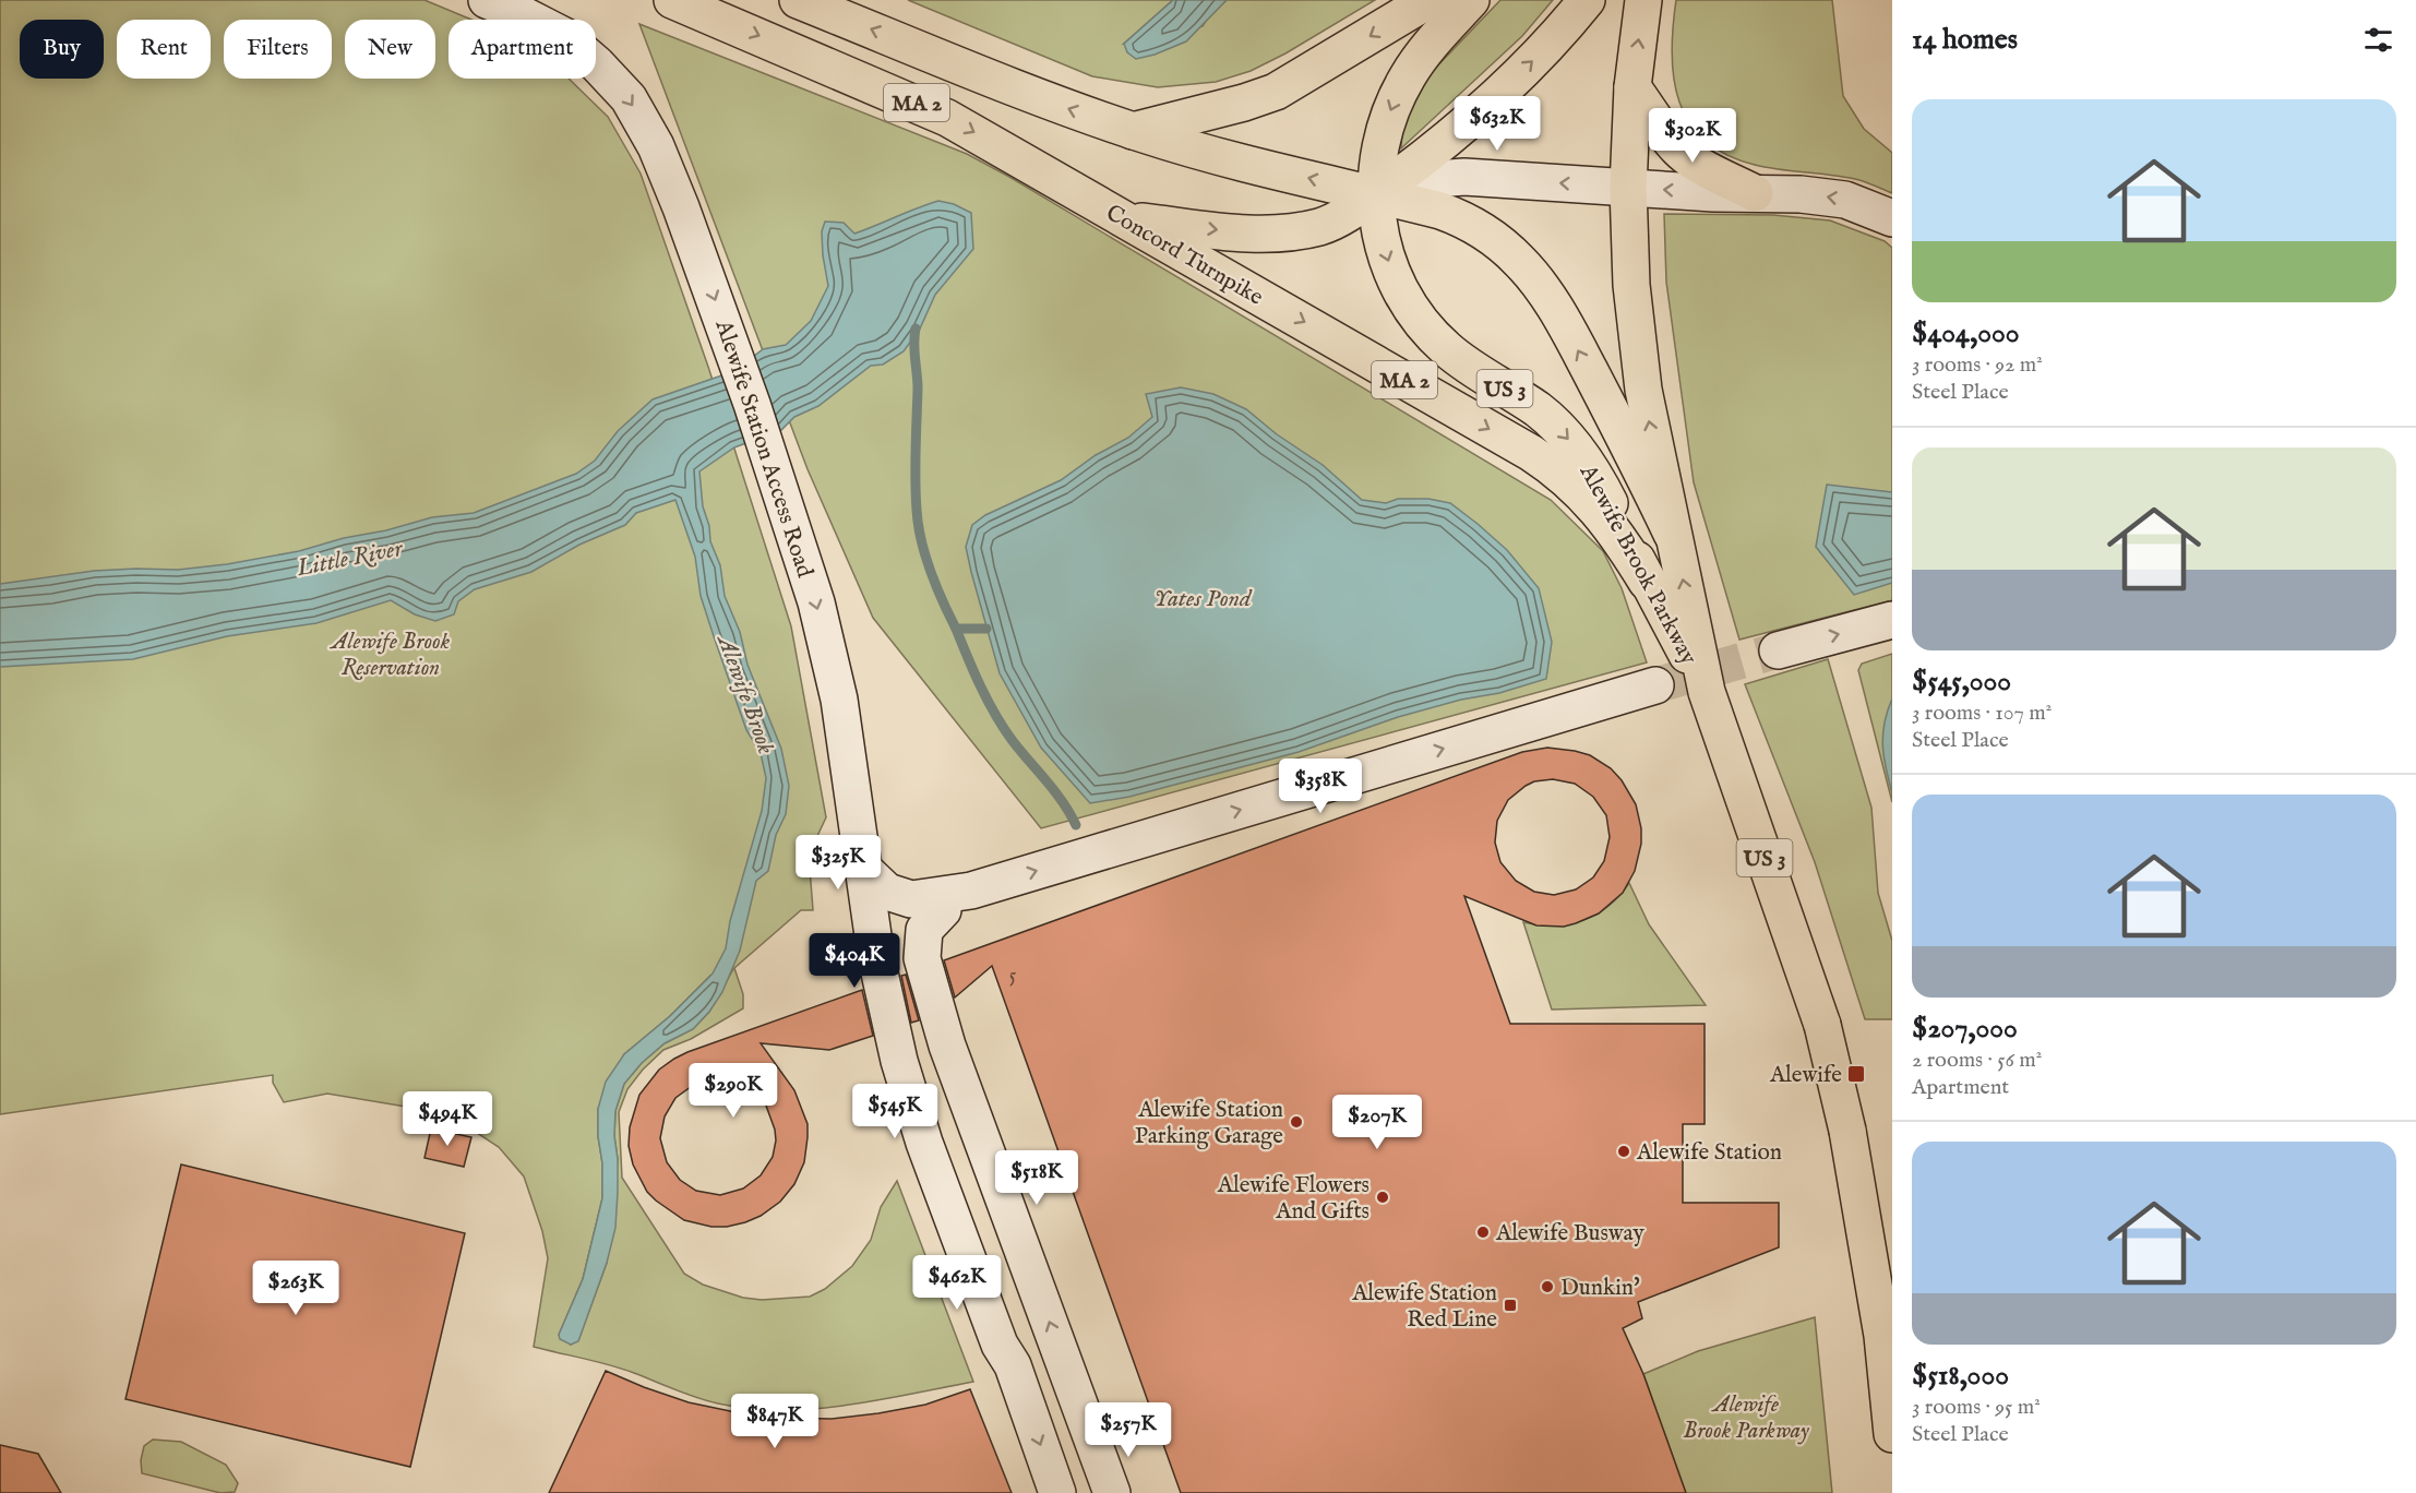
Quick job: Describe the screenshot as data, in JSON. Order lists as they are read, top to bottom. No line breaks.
{"streets":{"highway":["MA 2","Concord Turnpike","US 3","Alewife Brook Parkway"],"main road":["Alewife Station Access Road"]},"crossings":[["MA 2","Alewife Brook Parkway"],["Concord Turnpike","Alewife Brook Parkway"]],"water":["Little River","Yates Pond","Alewife Brook"],"parks":["Alewife Brook Reservation","Alewife Brook Parkway"],"places":{"transit":["Alewife","Alewife Station Red Line"],"other":["Alewife Station Parking Garage","Alewife Station","Alewife Flowers And Gifts","Alewife Busway","Dunkin'"]},"house_numbers":["5"],"page":{"heading":"14 homes","chip":["Buy","Rent","Filters","New","Apartment"],"list":[{"name":"$404,000","note":"3 rooms · 92 m² · Steel Place"},{"name":"$545,000","note":"3 rooms · 107 m² · Steel Place"},{"name":"$207,000","note":"2 rooms · 56 m² · Apartment"},{"name":"$518,000","note":"3 rooms · 95 m² · Steel Place"}],"price":["$632K","$302K","$358K","$325K","$404K","$290K","$545K","$494K","$207K","$518K","$462K","$263K","$847K","$257K"]}}
